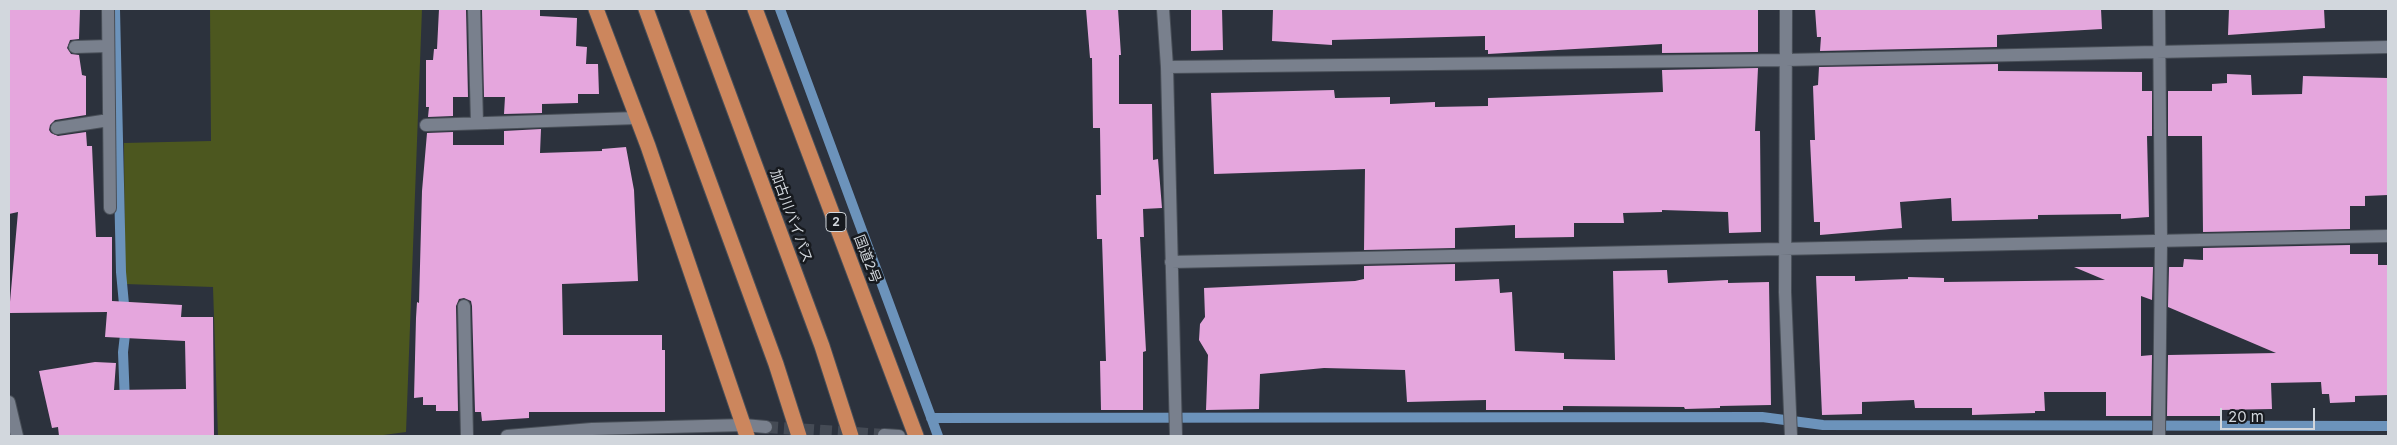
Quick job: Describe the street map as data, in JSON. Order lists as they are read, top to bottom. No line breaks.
{"streets":{"highway":["加古川バイパス","2","国道2号"]},"scale_bar":"20 m"}
